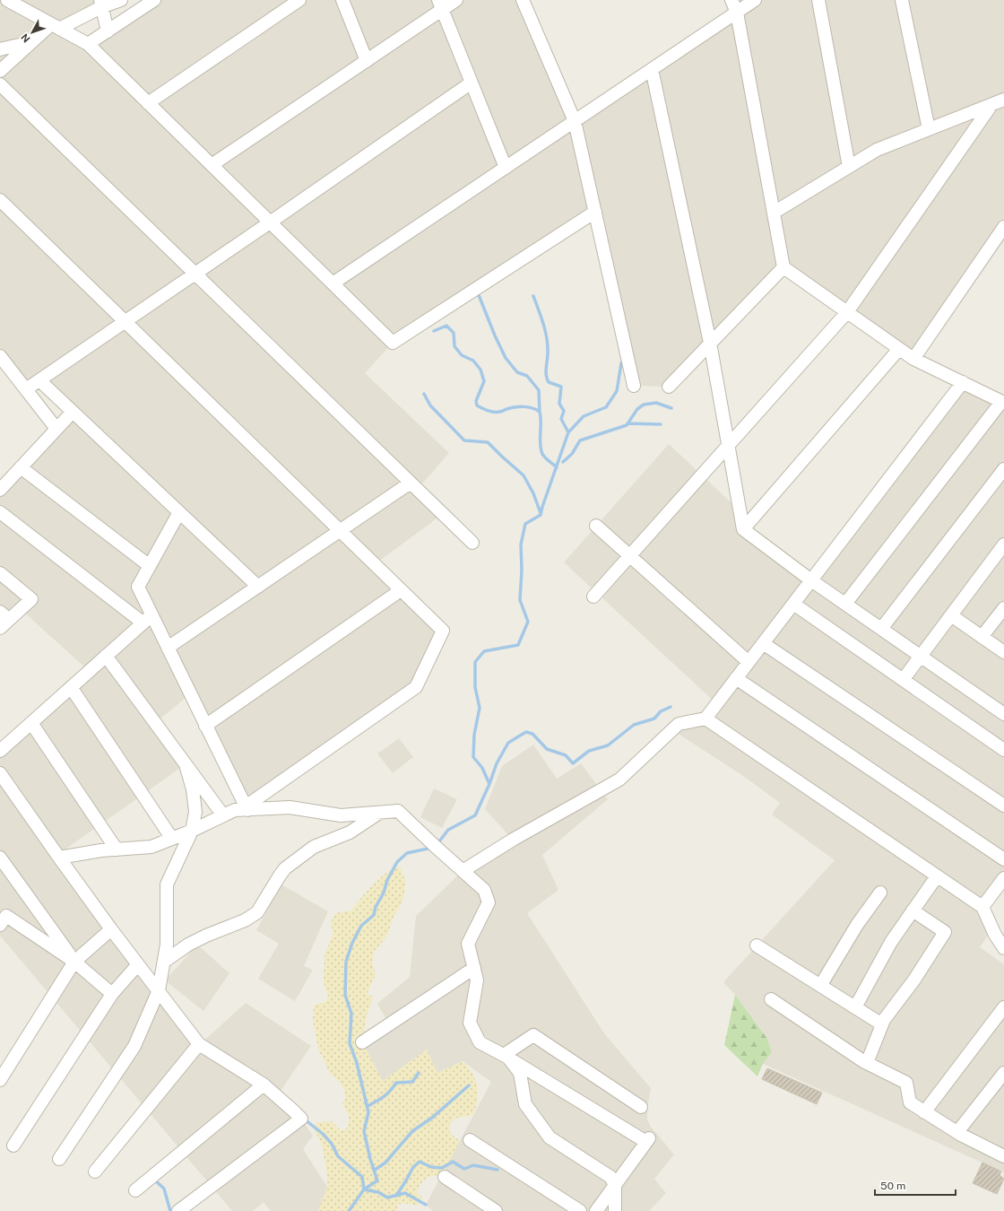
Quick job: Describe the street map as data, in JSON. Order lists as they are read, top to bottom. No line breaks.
{"scale_bar":"50 m","north":"bottom left"}
